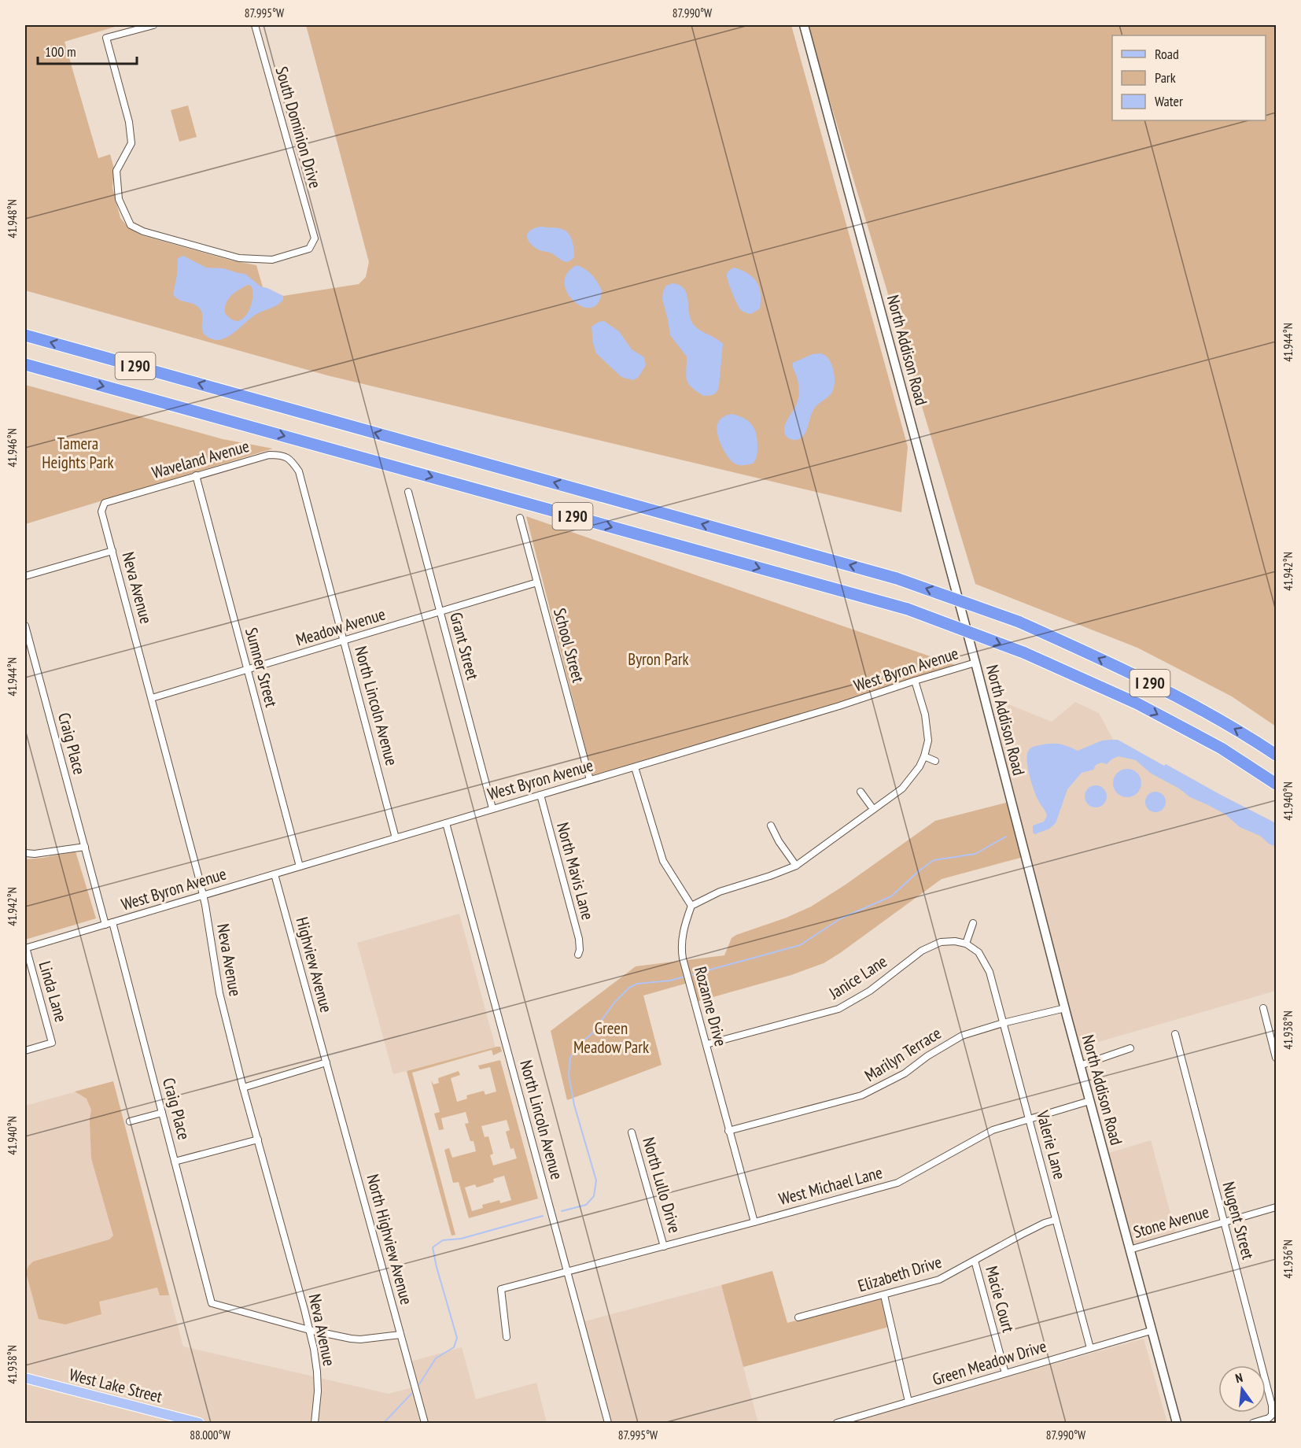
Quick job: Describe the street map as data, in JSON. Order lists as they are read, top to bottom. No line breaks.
{"streets":{"highway":["I 290"],"main road":["West Lake Street"],"street":["South Dominion Drive","North Addison Road","Waveland Avenue","Neva Avenue","Meadow Avenue","School Street","Grant Street","Sumner Street","West Byron Avenue","North Lincoln Avenue","Craig Place","North Mavis Lane","Highview Avenue","Janice Lane","Linda Lane","Rozanne Drive","Marilyn Terrace","Valerie Lane","North Lullo Drive","West Michael Lane","Nugent Street","Stone Avenue","North Highview Avenue","Elizabeth Drive","Macie Court","Green Meadow Drive"]},"crossings":[["North Addison Road","West Byron Avenue"],["North Addison Road","Marilyn Terrace"],["North Addison Road","West Michael Lane"],["North Addison Road","Stone Avenue"],["North Addison Road","Green Meadow Drive"],["Waveland Avenue","Neva Avenue"],["Waveland Avenue","Sumner Street"],["Waveland Avenue","North Lincoln Avenue"],["Neva Avenue","Meadow Avenue"],["Neva Avenue","West Byron Avenue"],["Neva Avenue","Craig Place"],["Meadow Avenue","School Street"],["Meadow Avenue","Grant Street"],["Meadow Avenue","Sumner Street"],["Meadow Avenue","North Lincoln Avenue"],["School Street","West Byron Avenue"],["Grant Street","West Byron Avenue"],["Sumner Street","West Byron Avenue"],["West Byron Avenue","North Lincoln Avenue"],["West Byron Avenue","Craig Place"],["West Byron Avenue","North Mavis Lane"],["West Byron Avenue","Highview Avenue"],["West Byron Avenue","Linda Lane"],["North Lincoln Avenue","West Michael Lane"],["Highview Avenue","North Highview Avenue"],["Janice Lane","Rozanne Drive"],["Janice Lane","Valerie Lane"],["Rozanne Drive","Marilyn Terrace"],["Rozanne Drive","West Michael Lane"],["Marilyn Terrace","Valerie Lane"],["Valerie Lane","West Michael Lane"],["Valerie Lane","Elizabeth Drive"],["Valerie Lane","Green Meadow Drive"],["North Lullo Drive","West Michael Lane"],["Nugent Street","Stone Avenue"],["Elizabeth Drive","Macie Court"],["Macie Court","Green Meadow Drive"]],"parks":["Tamera Heights Park","Byron Park","Green Meadow Park"],"legend":["Road","Park","Water"],"scale_bar":"100 m","north":"top","coordinates":["87.995°W","87.990°W","41.948°N","41.944°N","41.946°N","41.942°N","41.940°N","41.938°N","41.936°N","88.000°W"]}
